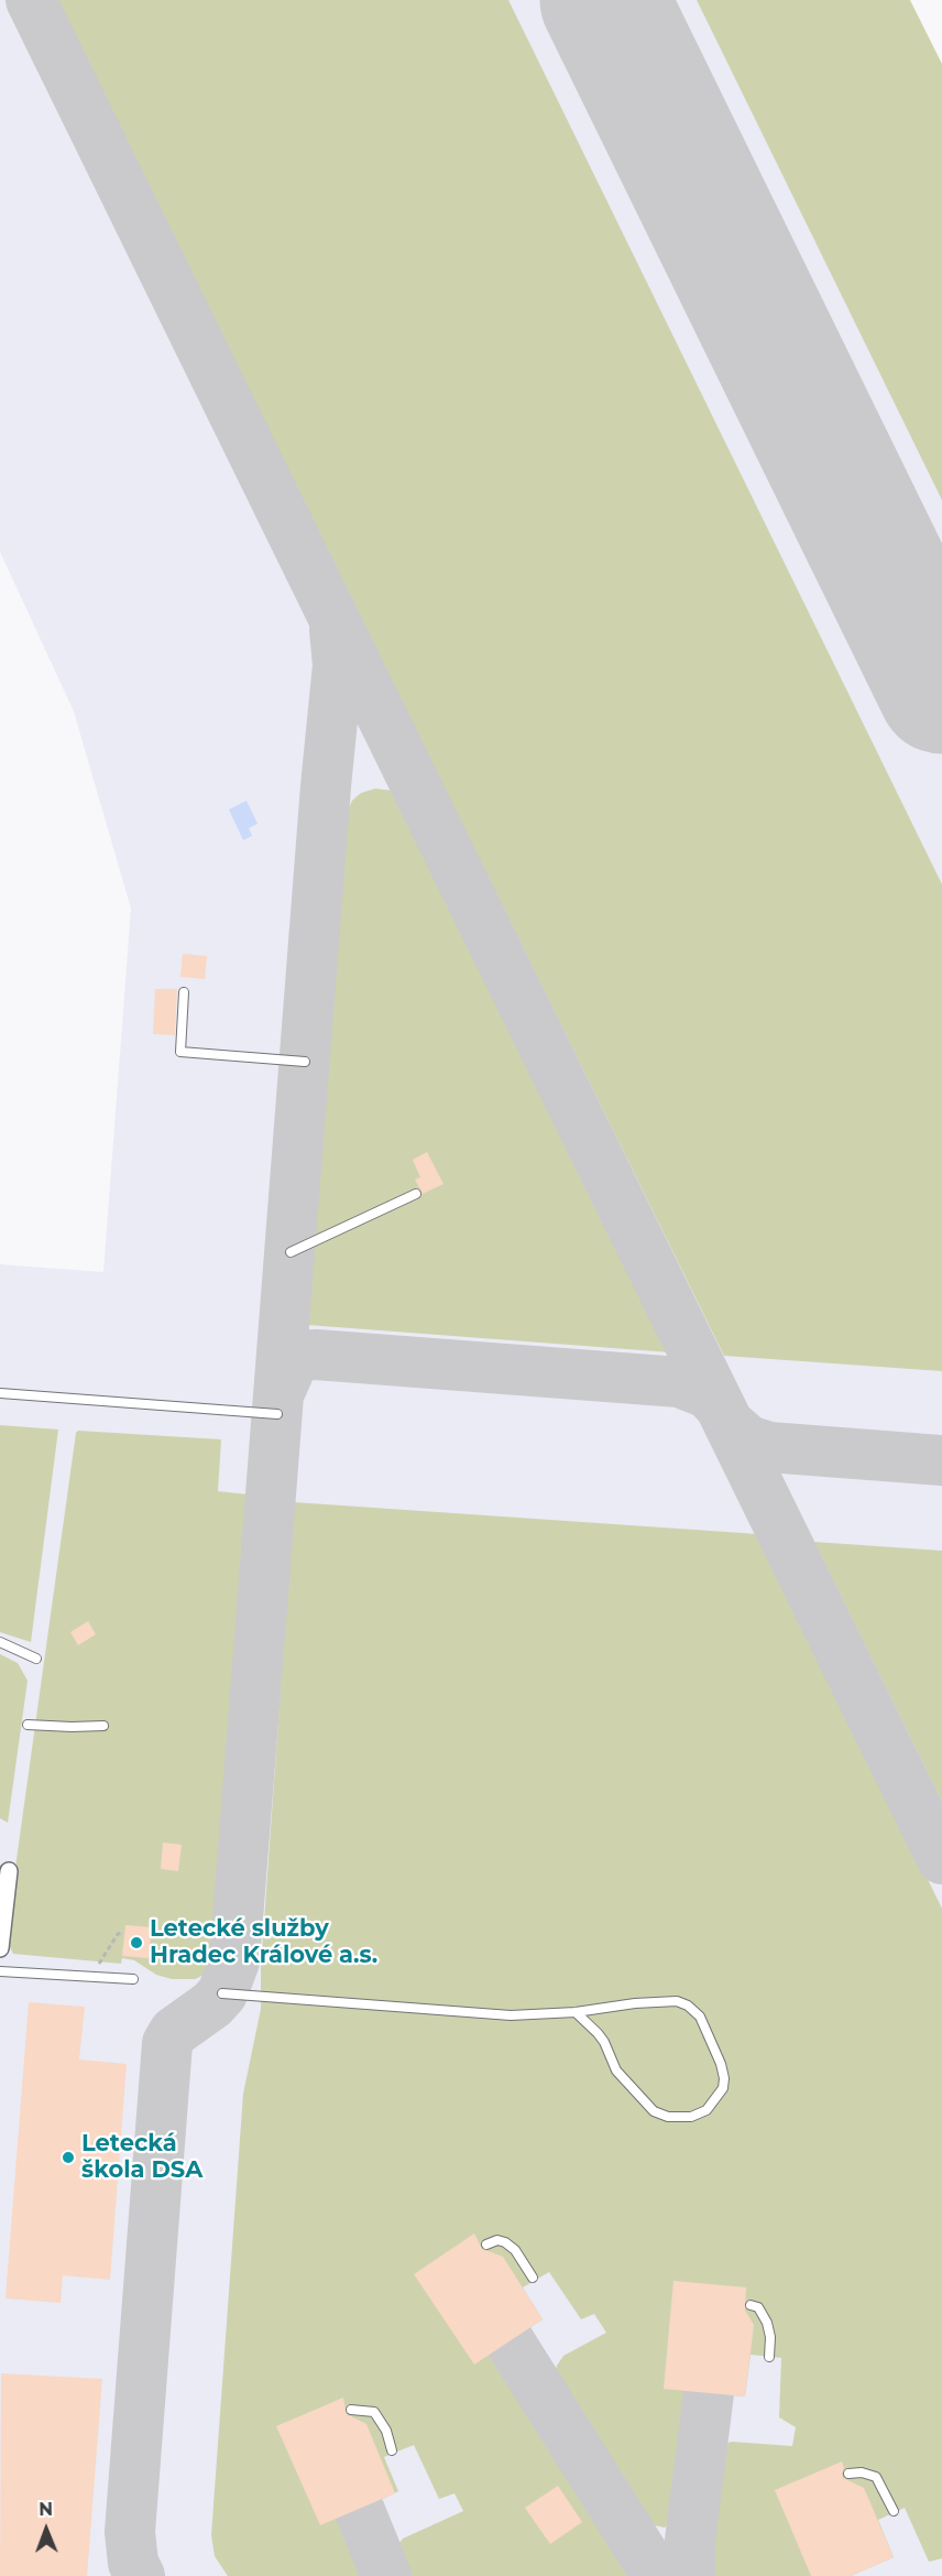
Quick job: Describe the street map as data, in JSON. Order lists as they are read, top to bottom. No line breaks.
{"places":["Letecké služby Hradec Králové a.s.","Letecká škola DSA"],"north":"top"}
